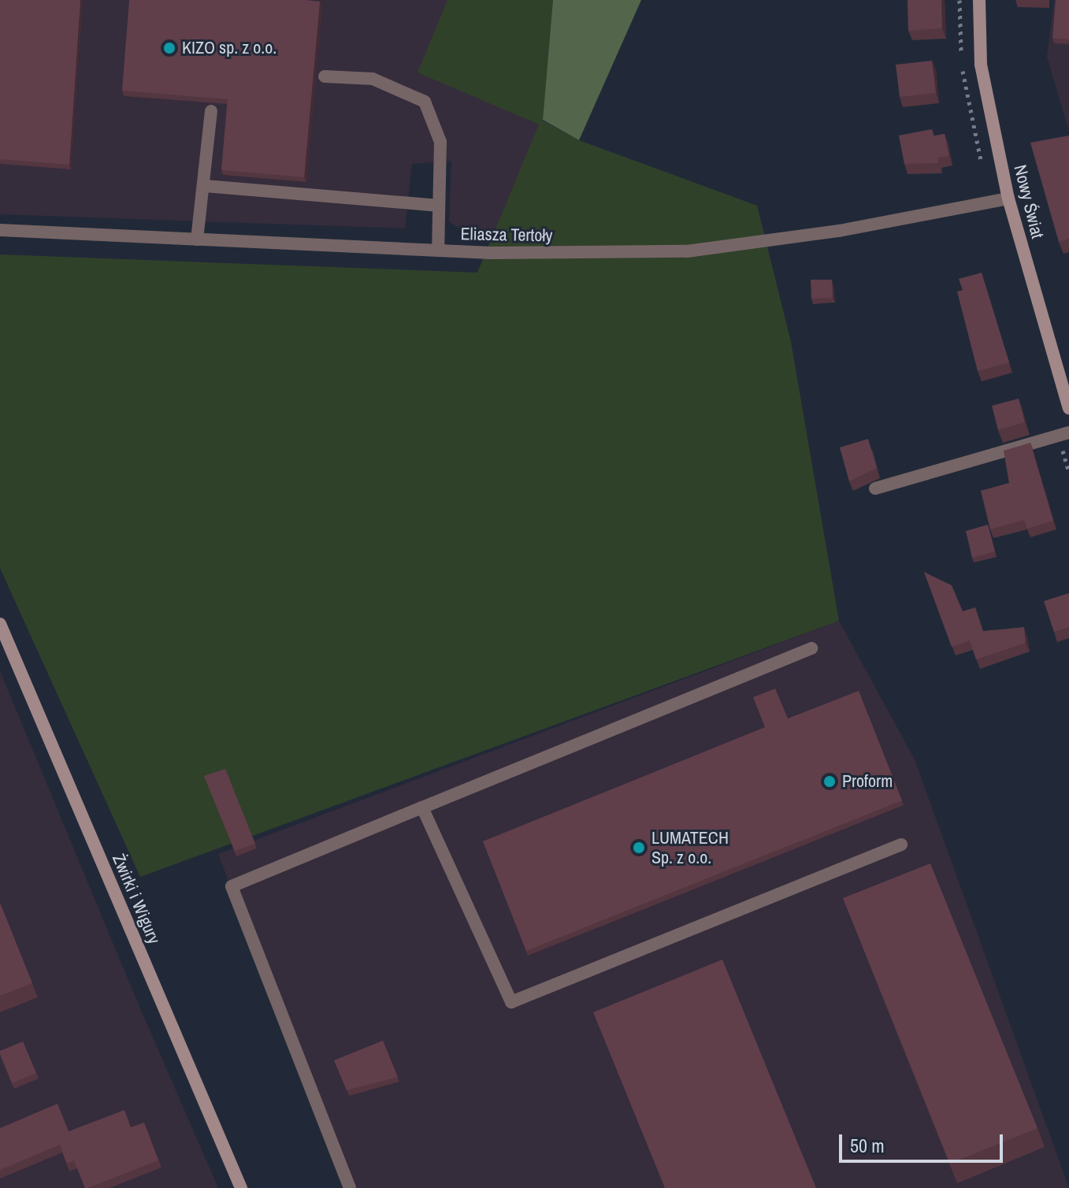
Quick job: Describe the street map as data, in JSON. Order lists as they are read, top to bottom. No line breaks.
{"streets":{"street":["Nowy Świat","Eliasza Tertoły","Żwirki i Wigury"]},"crossings":[["Nowy Świat","Eliasza Tertoły"]],"places":["KIZO sp. z o.o.","Proform","LUMATECH Sp. z o.o."],"scale_bar":"50 m"}
